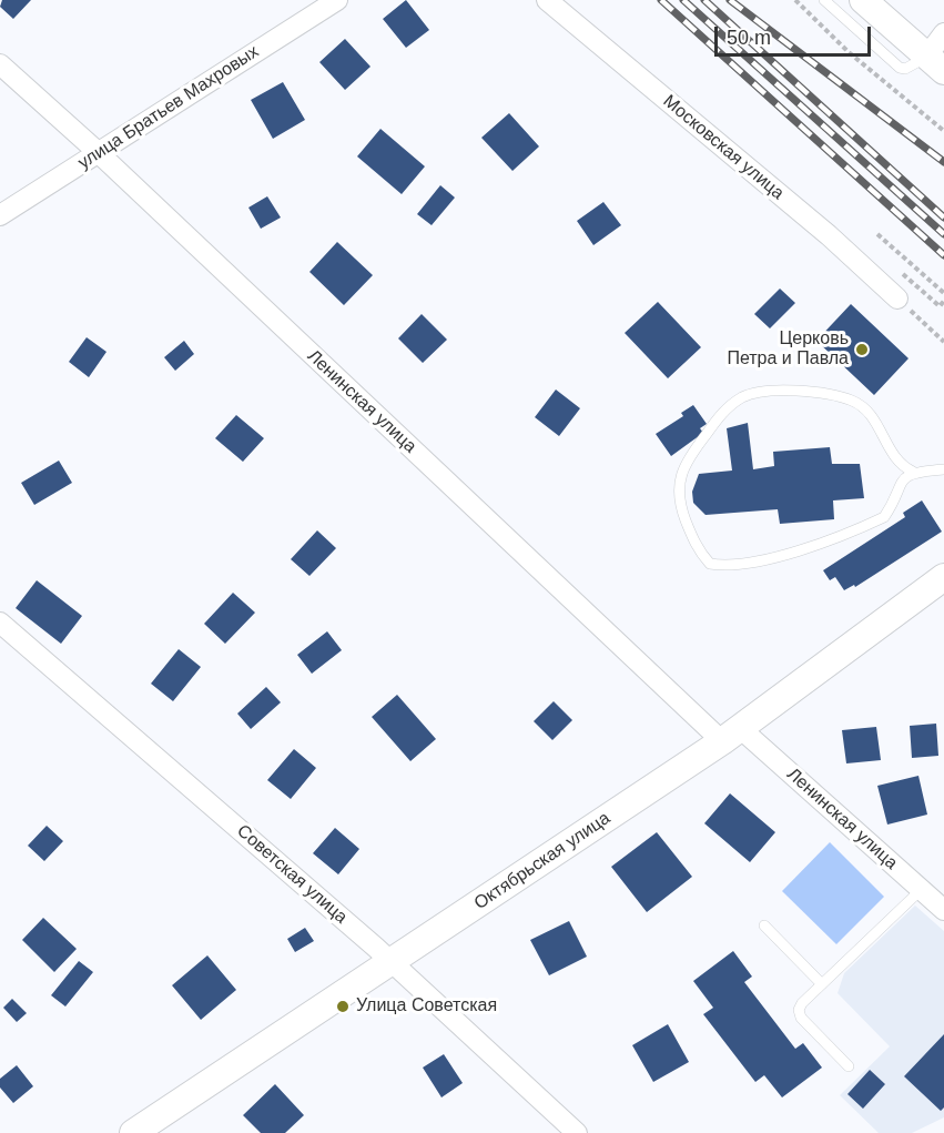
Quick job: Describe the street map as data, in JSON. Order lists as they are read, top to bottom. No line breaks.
{"streets":{"main road":["Октябрьская улица"],"street":["улица Братьев Махровых","Московская улица","Ленинская улица","Советская улица"]},"crossings":[["улица Братьев Махровых","Ленинская улица"],["Ленинская улица","Октябрьская улица"],["Октябрьская улица","Советская улица"]],"places":["Церковь Петра и Павла","Улица Советская"],"scale_bar":"50 m"}
